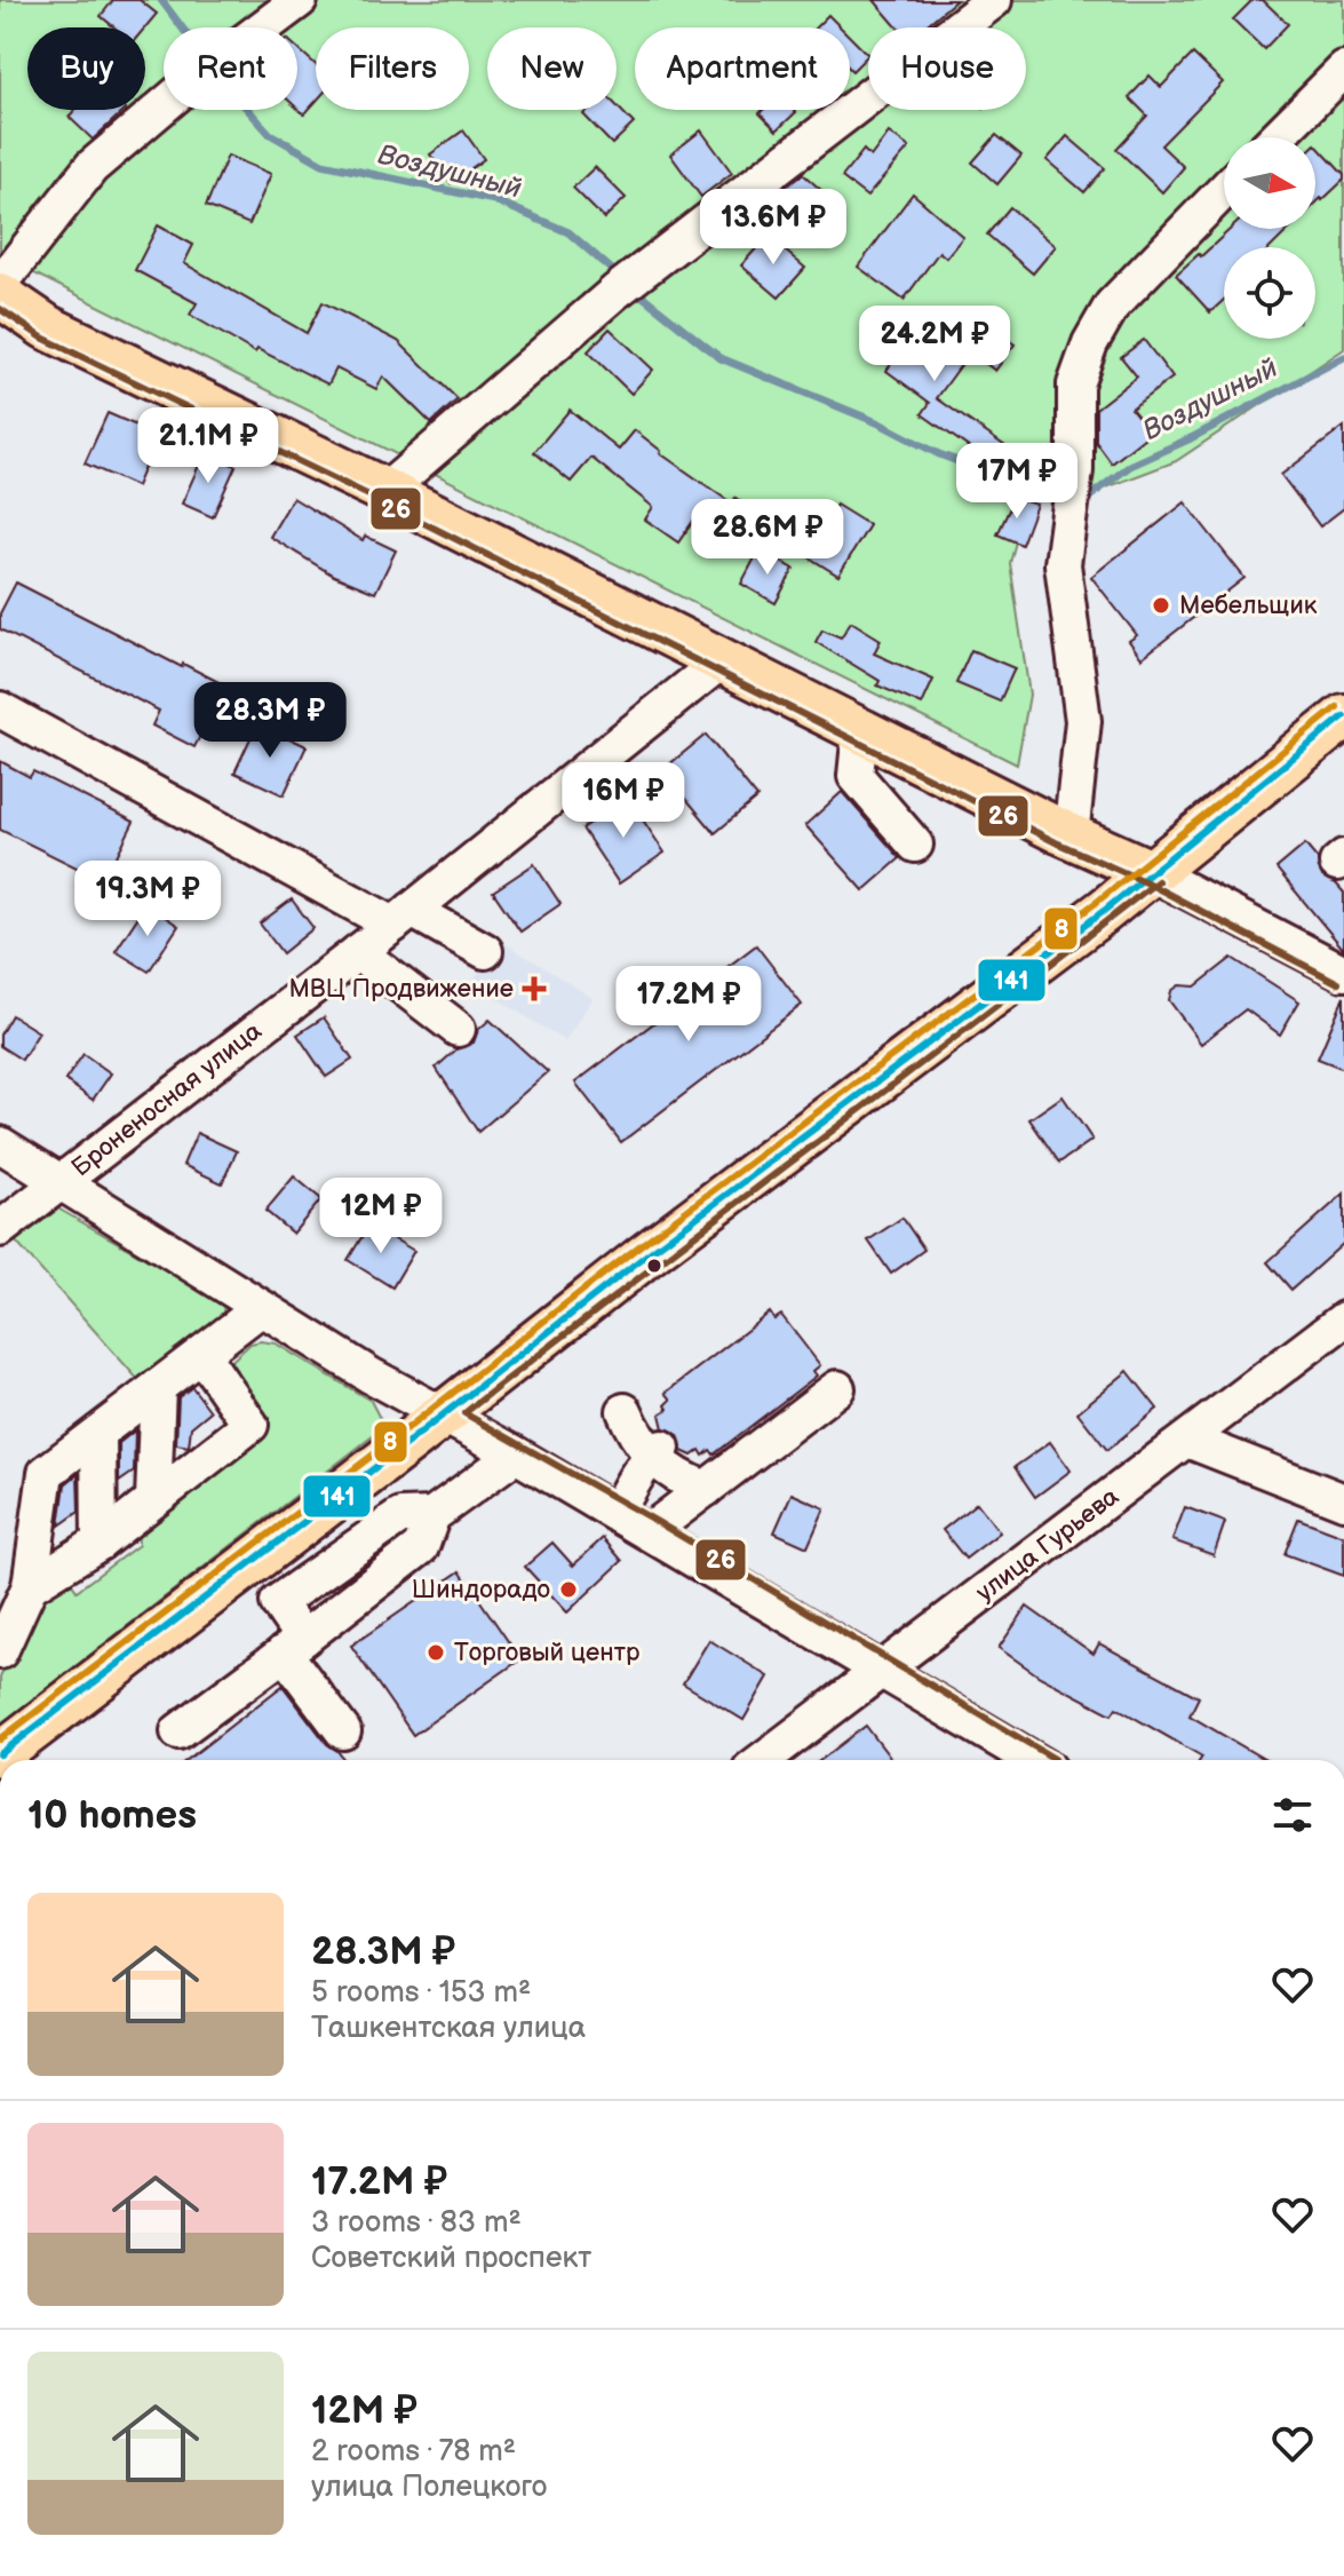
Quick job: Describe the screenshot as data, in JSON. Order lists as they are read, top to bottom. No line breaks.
{"streets":{"street":["Броненосная улица","улица Гурьева"]},"water":["Воздушный"],"places":{"other":["Мебельщик","Шиндорадо","Торговый центр"],"health":["МВЦ Продвижение"]},"lines":["transit line 26","transit line 8","transit line 141"],"north":"right","page":{"chip":["Buy","Rent","Filters","New","Apartment","House"],"price":["13.6M ₽","24.2M ₽","21.1M ₽","17M ₽","28.6M ₽","28.3M ₽","16M ₽","19.3M ₽","17.2M ₽","12M ₽"],"heading":"10 homes","list":[{"name":"28.3M ₽","note":"5 rooms · 153 m² · Ташкентская улица"},{"name":"17.2M ₽","note":"3 rooms · 83 m² · Советский проспект"},{"name":"12M ₽","note":"2 rooms · 78 m² · улица Полецкого"}]}}
